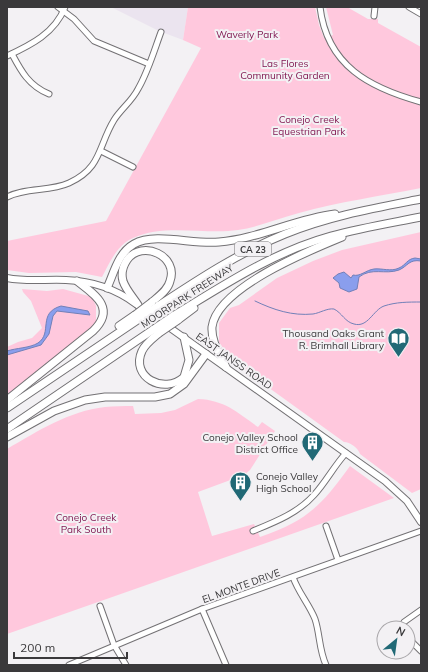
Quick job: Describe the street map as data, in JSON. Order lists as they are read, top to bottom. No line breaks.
{"streets":{"highway":["CA 23","MOORPARK FREEWAY"],"main road":["EAST JANSS ROAD"],"street":["EL MONTE DRIVE"]},"parks":["Waverly Park","Las Flores Community Garden","Conejo Creek Equestrian Park","Conejo Creek Park South"],"places":{"library":["Thousand Oaks Grant R. Brimhall Library"],"building":["Conejo Valley School District Office","Conejo Valley High School"]},"scale_bar":"200 m","north":"top right"}
